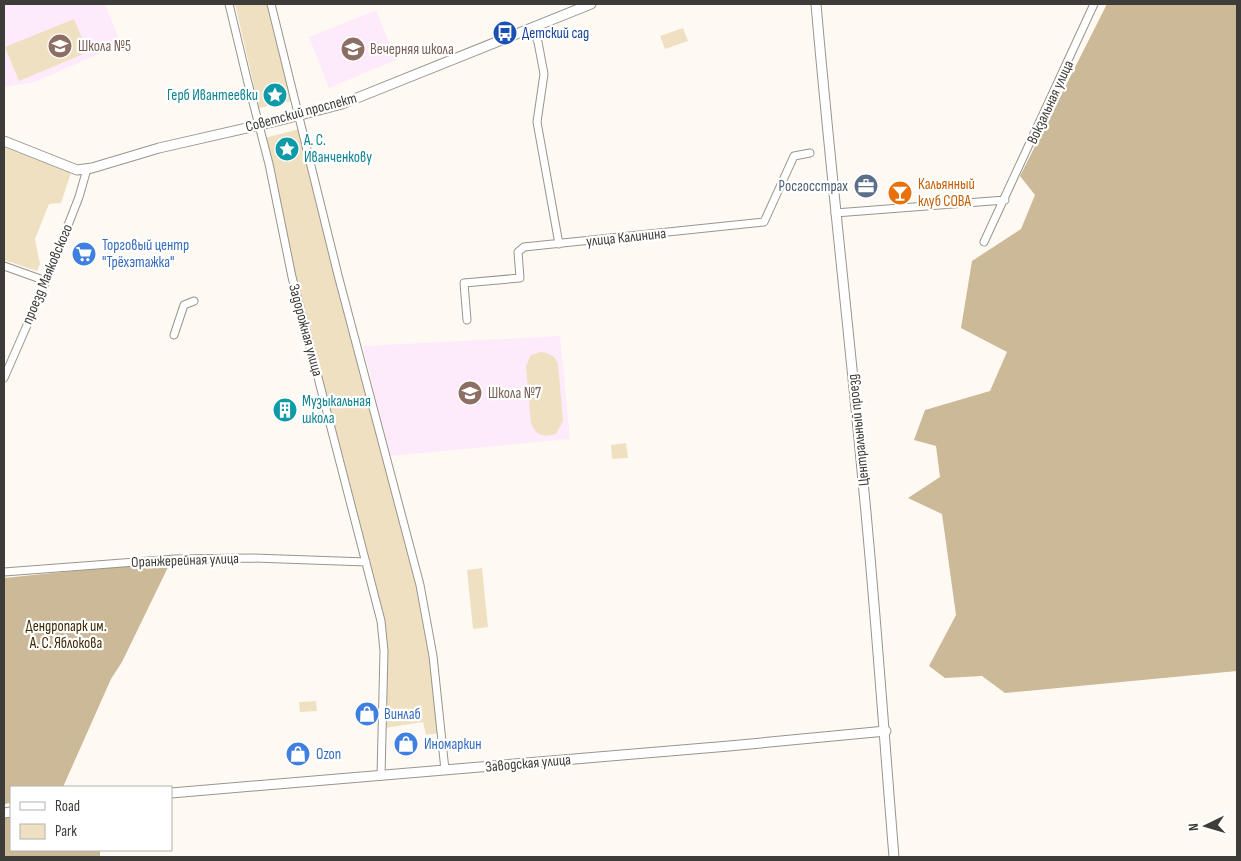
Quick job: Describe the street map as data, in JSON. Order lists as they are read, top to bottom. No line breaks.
{"streets":{"street":["Вокзальная улица","Советский проспект","улица Калинина","проезд Маяковского","Задорожная улица","Центральный проезд","Оранжерейная улица","Заводская улица"]},"crossings":[["Советский проспект","проезд Маяковского"],["Советский проспект","Задорожная улица"],["Задорожная улица","Оранжерейная улица"],["Задорожная улица","Заводская улица"],["Центральный проезд","Заводская улица"]],"parks":["Дендропарк им. А. С. Яблокова"],"places":{"bus stop":["Детский сад"],"school or university":["Школа №5","Вечерняя школа","Школа №7"],"place":["Герб Ивантеевки","А. С. Иванченкову"],"office":["Росгосстрах"],"bar":["Кальянный клуб СОВА"],"supermarket":["Торговый центр \"Трёхэтажка\""],"building":["Музыкальная школа"],"shop":["Винлаб","Иномаркин","Ozon"]},"legend":["Road","Park"],"north":"left"}
